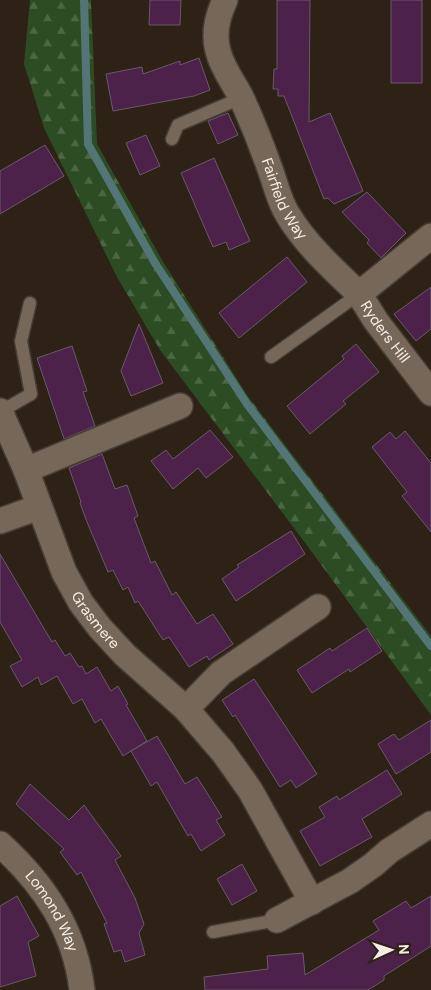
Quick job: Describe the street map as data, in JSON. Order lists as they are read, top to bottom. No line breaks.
{"streets":{"street":["Fairfield Way","Ryders Hill","Grasmere","Lomond Way"]},"crossings":[["Fairfield Way","Ryders Hill"]],"north":"right"}
